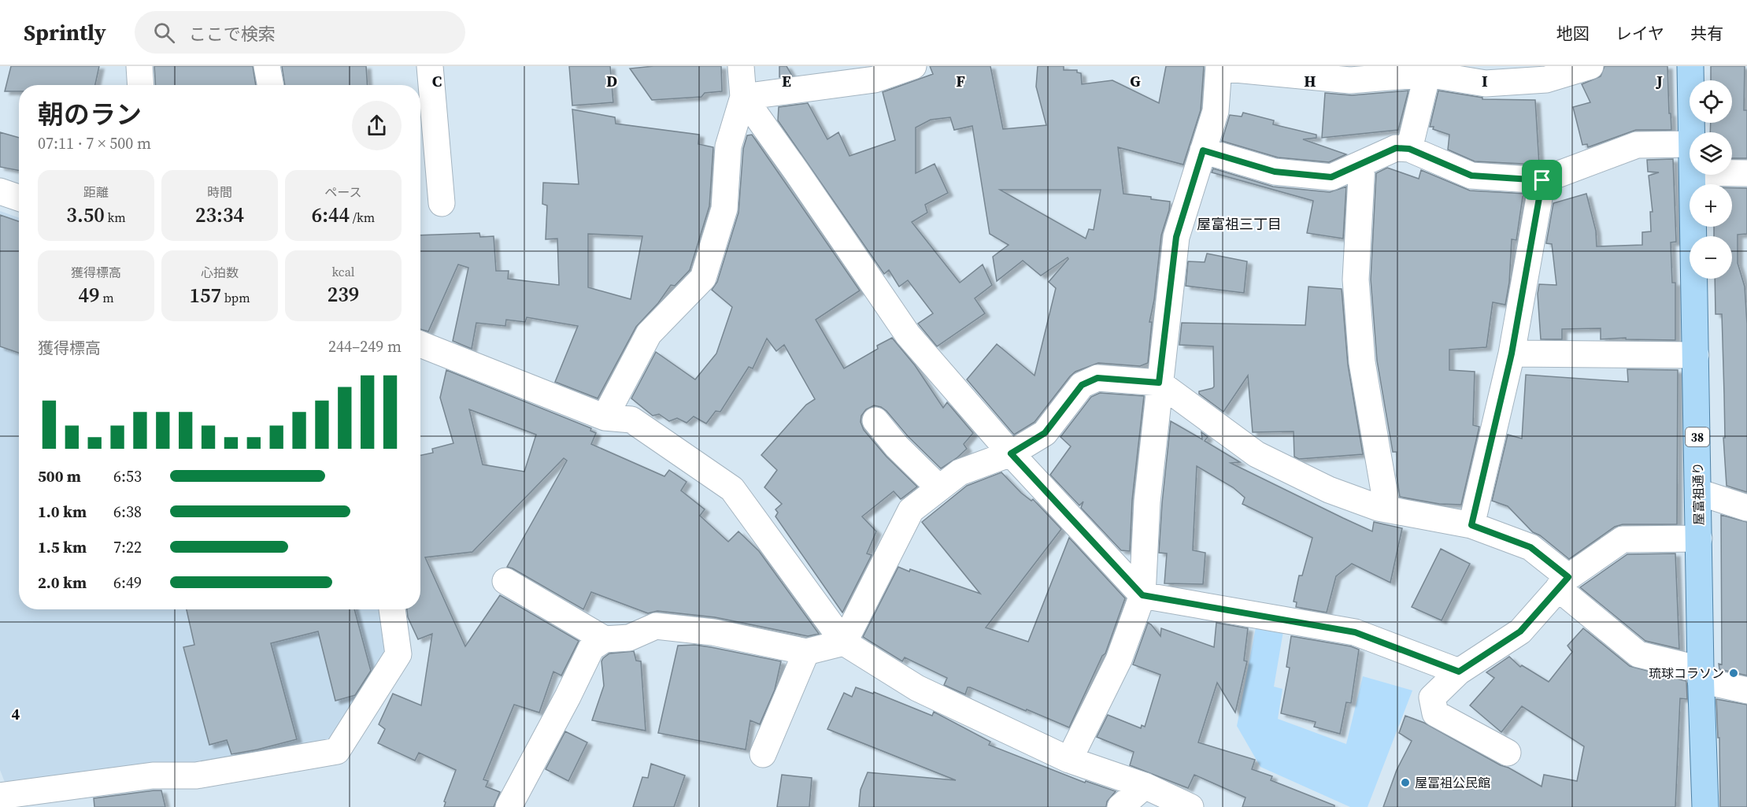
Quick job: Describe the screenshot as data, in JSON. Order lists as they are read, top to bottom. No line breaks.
{"streets":{"main road":["38","屋富祖通り"]},"districts":["屋富祖三丁目"],"places":["琉球コラソン","屋冨祖公民館"],"page":{"header":"Sprintly","search":"ここで検索","nav":["地図","レイヤ","共有"],"map_buttons":["+","−"],"heading":["朝のラン","07:11 · 7 × 500 m"],"stats":[["距離","3.50 km"],["時間","23:34"],["ペース","6:44 /km"],["獲得標高","49 m"],["心拍数","157 bpm"],["kcal","239"]],"chart":["獲得標高","244–249 m"],"list":[{"name":"500 m","note":"6:53"},{"name":"1.0 km","note":"6:38"},{"name":"1.5 km","note":"7:22"},{"name":"2.0 km","note":"6:49"}]},"grid":{"columns":["C","D","E","F","G","H","I","J"],"rows":["4"]}}
